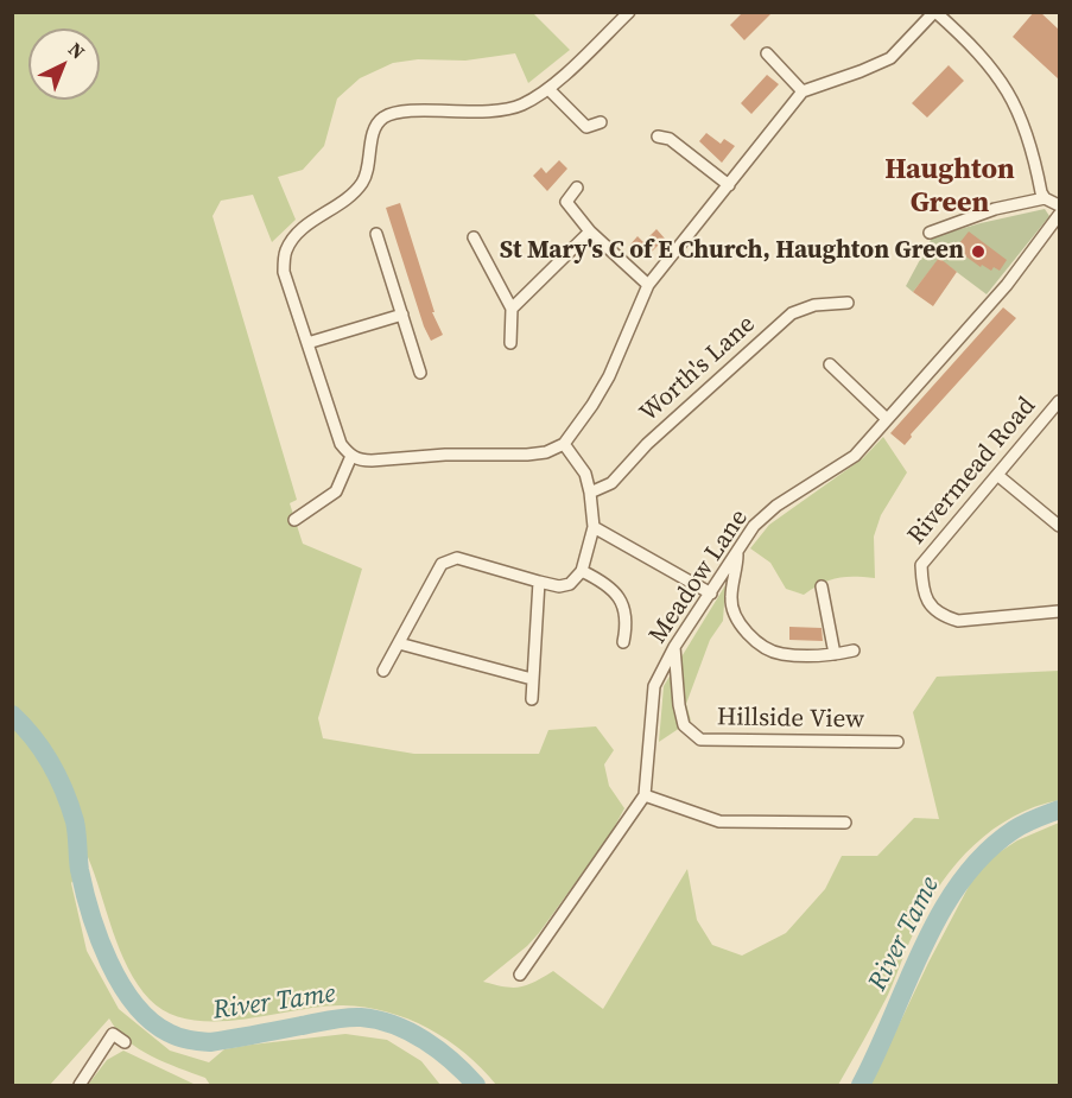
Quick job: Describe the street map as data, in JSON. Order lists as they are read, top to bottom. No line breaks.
{"streets":{"street":["Worth's Lane","Rivermead Road","Meadow Lane","Hillside View"]},"crossings":[["Meadow Lane","Hillside View"]],"districts":["Haughton Green"],"water":["River Tame"],"places":["St Mary's C of E Church, Haughton Green"],"north":"top right"}
